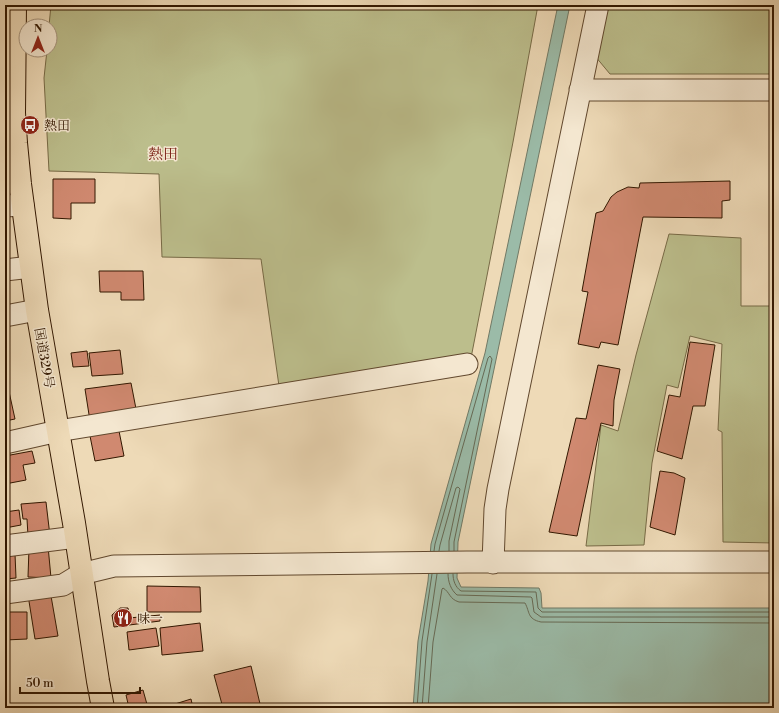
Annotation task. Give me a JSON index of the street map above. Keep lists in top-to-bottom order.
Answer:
{
  "streets": {
    "highway": ["国道329号"]
  },
  "districts": ["熱田"],
  "places": {
    "bus stop": ["熱田"],
    "restaurant": ["味一"]
  },
  "scale_bar": "50 m",
  "north": "top"
}
